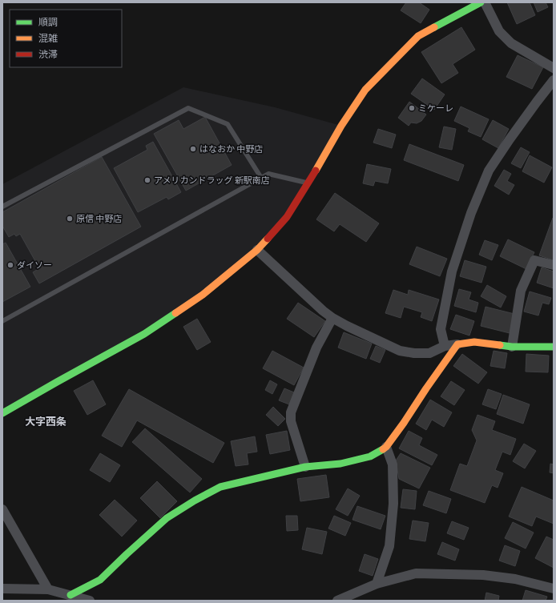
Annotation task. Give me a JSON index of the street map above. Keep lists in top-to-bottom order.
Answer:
{
  "districts": ["大字西条"],
  "places": [
    "ミケーレ",
    "はなおか 中野店",
    "アメリカンドラッグ 新駅南店",
    "原信 中野店",
    "ダイソー"
  ],
  "legend": ["順調", "混雑", "渋滞"]
}
